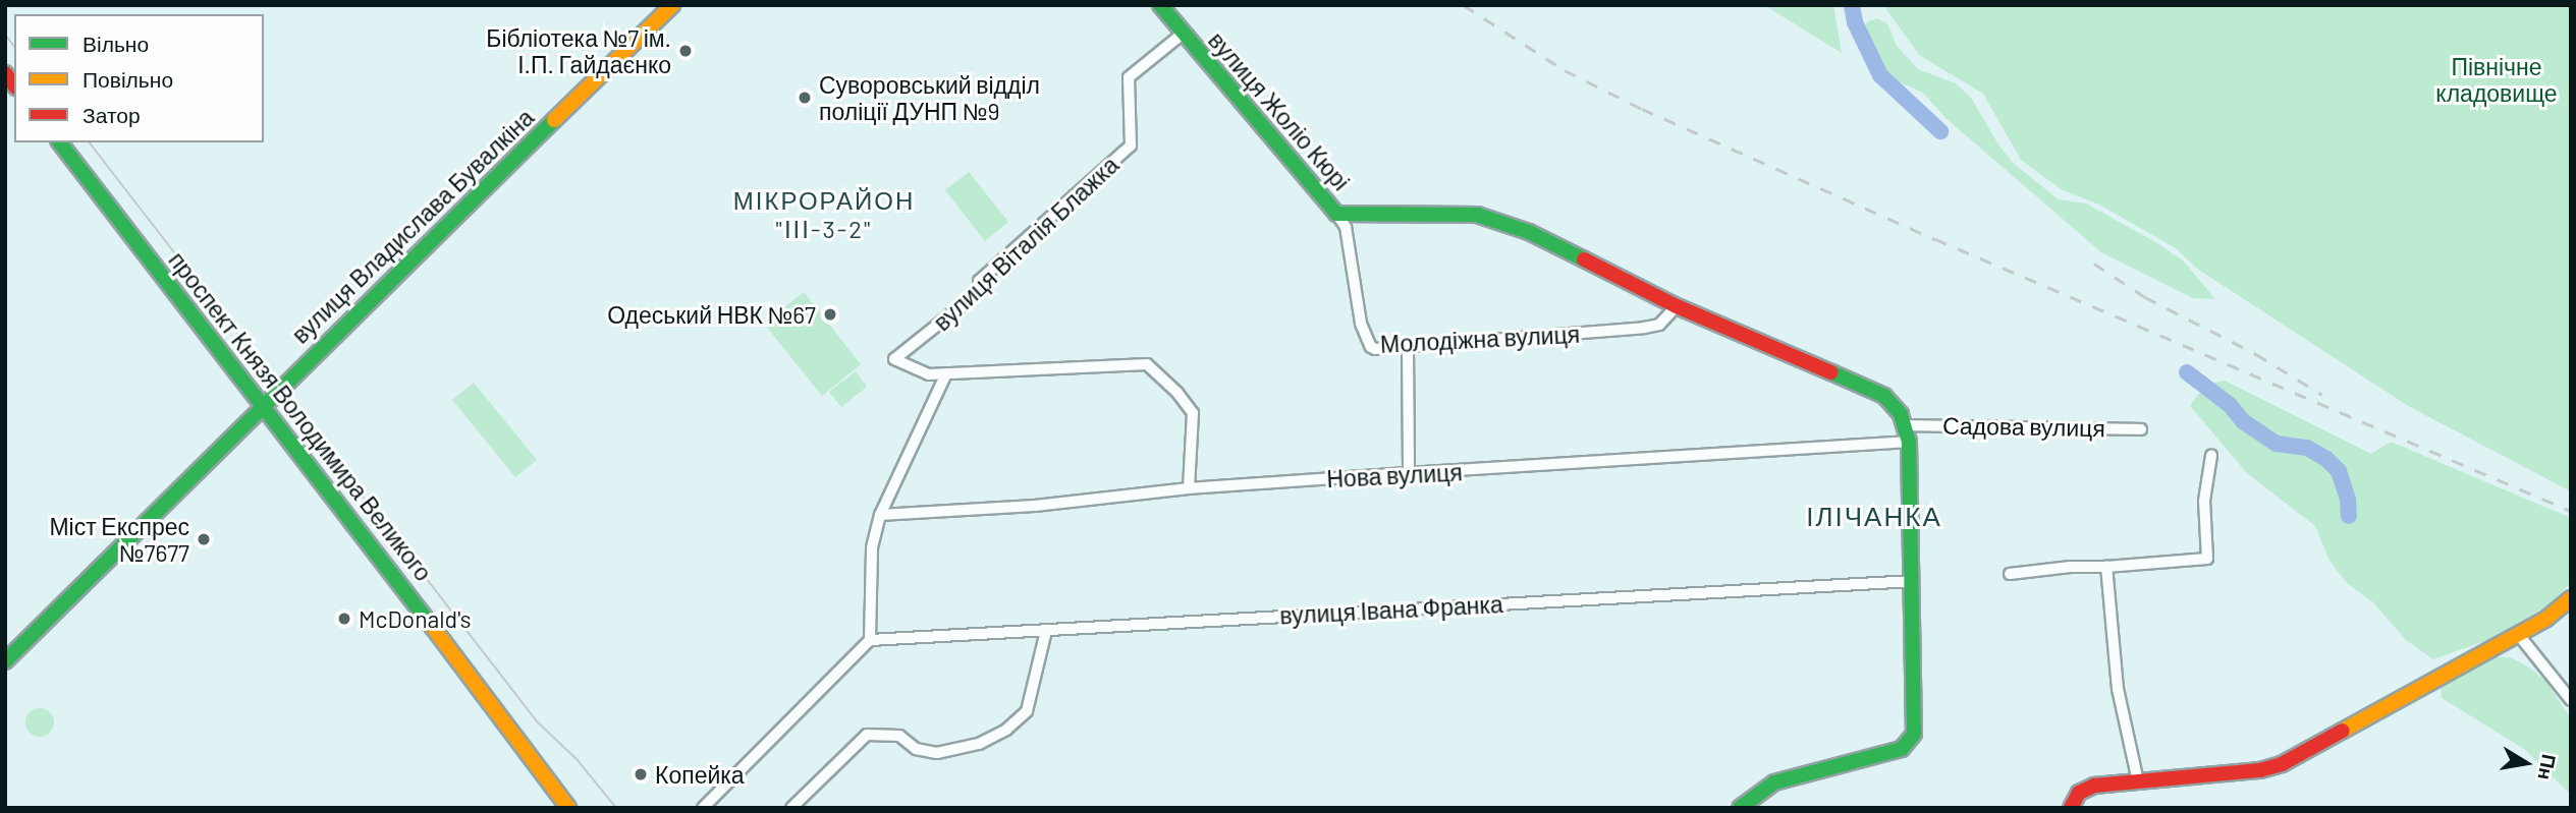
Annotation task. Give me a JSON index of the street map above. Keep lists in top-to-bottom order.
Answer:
{
  "streets": {
    "main road": ["вулиця Жоліо Кюрі", "вулиця Владислава Бувалкіна", "проспект Князя Володимира Великого"],
    "street": [
      "вулиця Віталія Блажка",
      "Молодіжна вулиця",
      "Садова вулиця",
      "Нова вулиця",
      "вулиця Івана Франка"
    ]
  },
  "crossings": [
    ["вулиця Жоліо Кюрі", "вулиця Віталія Блажка"],
    ["вулиця Жоліо Кюрі", "Молодіжна вулиця"],
    ["вулиця Владислава Бувалкіна", "проспект Князя Володимира Великого"]
  ],
  "districts": ["МІКРОРАЙОН \"ІІІ-3-2\"", "ІЛІЧАНКА"],
  "parks": ["Північне кладовище"],
  "places": [
    "Бібліотека №7 ім. І.П. Гайдаєнко",
    "Суворовський відділ поліції ДУНП №9",
    "Одеський НВК №67",
    "Міст Експрес №7677",
    "McDonald's",
    "Копейка"
  ],
  "legend": ["Вільно", "Повільно", "Затор"],
  "north": "right"
}
